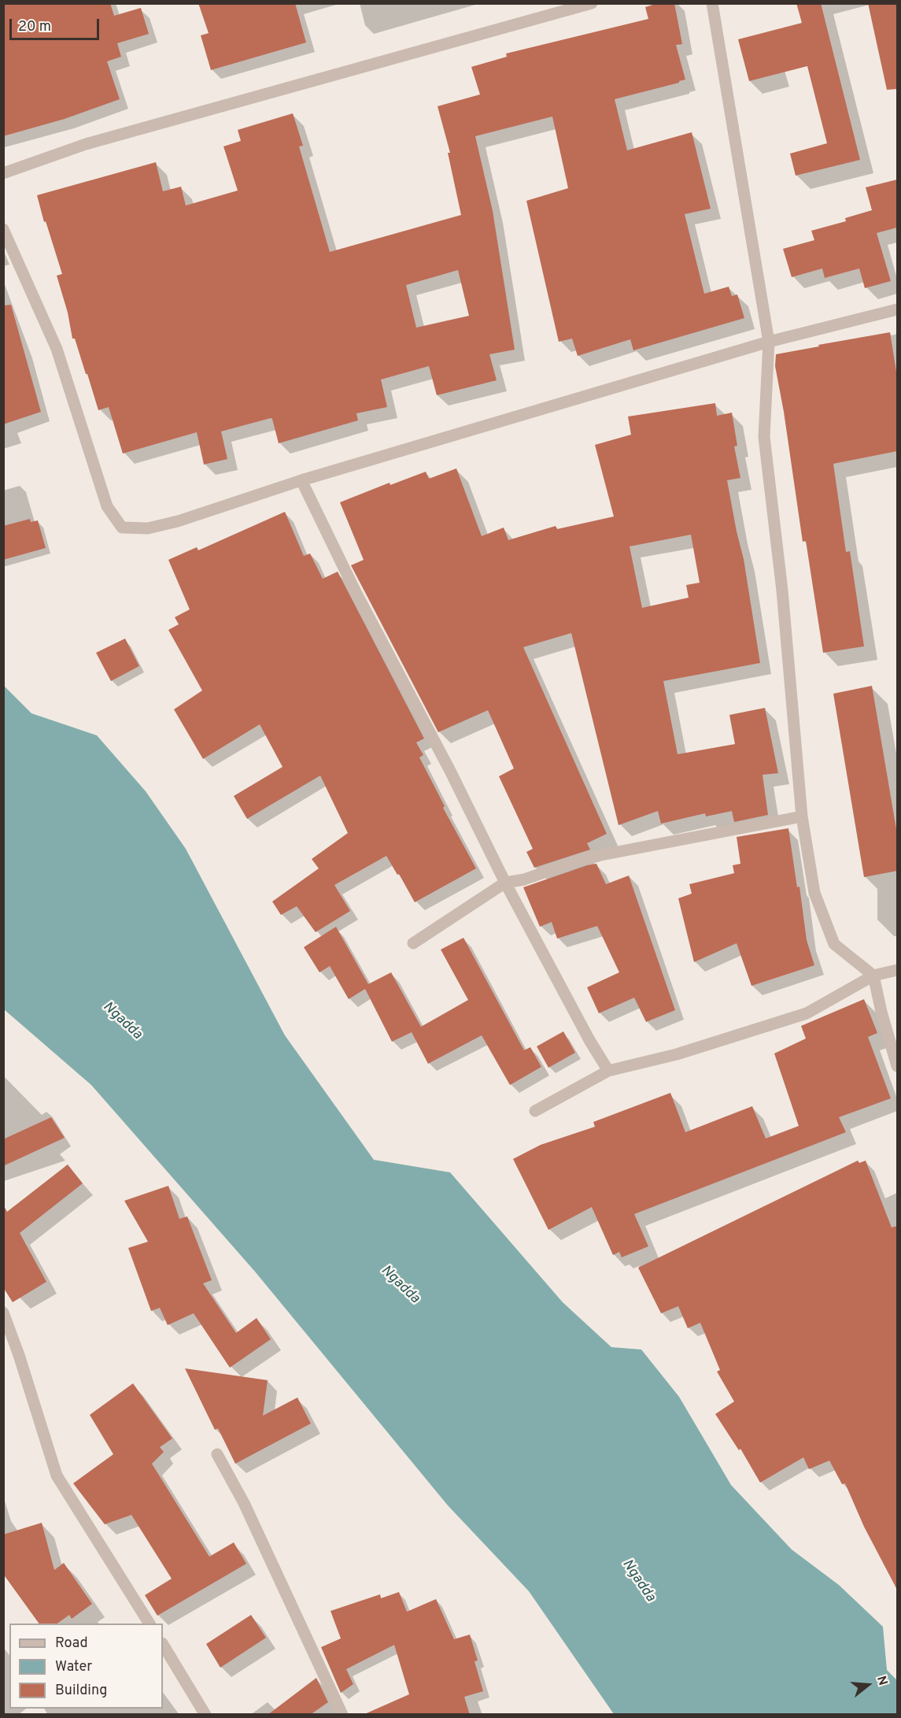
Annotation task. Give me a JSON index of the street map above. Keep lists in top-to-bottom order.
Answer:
{
  "water": ["Ngadda"],
  "legend": ["Road", "Water", "Building"],
  "scale_bar": "20 m",
  "north": "right"
}
